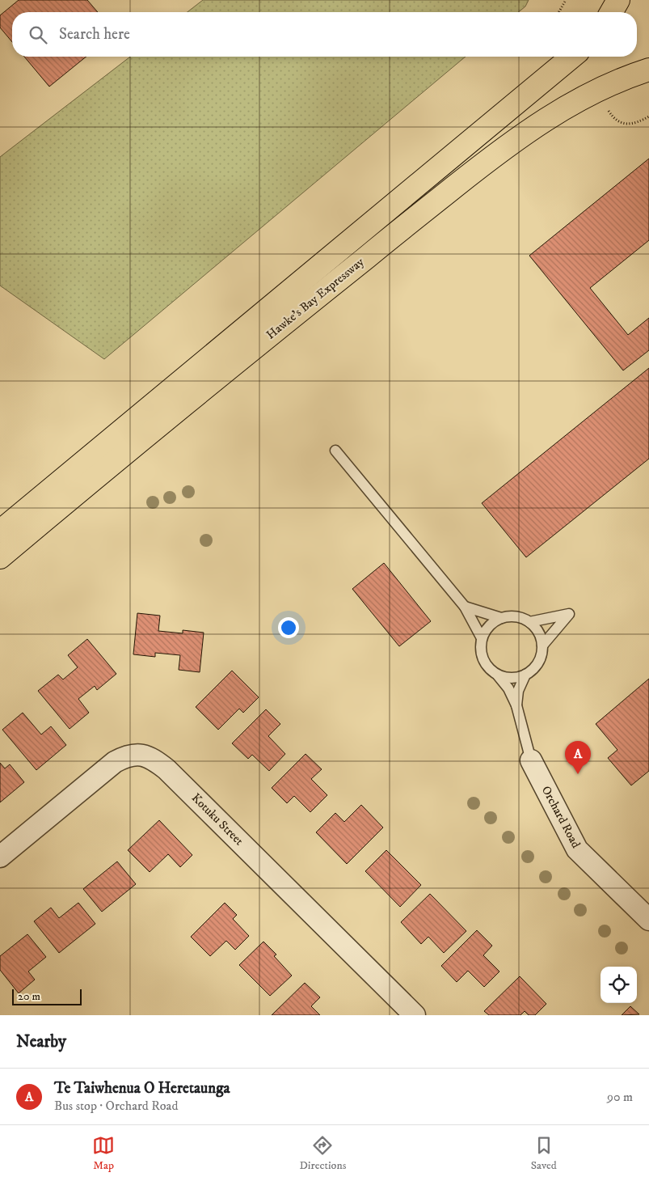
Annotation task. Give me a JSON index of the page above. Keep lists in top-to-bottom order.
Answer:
{
  "streets": {
    "highway": ["Hawke's Bay Expressway"],
    "street": ["Orchard Road", "Kotuku Street"]
  },
  "scale_bar": "20 m",
  "page": {
    "search": "Search here",
    "pins": "A",
    "scale": "20 m",
    "heading": "Nearby",
    "list": [
      {
        "mark": "A",
        "name": "Te Taiwhenua O Heretaunga",
        "note": "Bus stop · Orchard Road",
        "value": "90 m"
      }
    ],
    "nav": ["Map", "Directions", "Saved"]
  }
}
